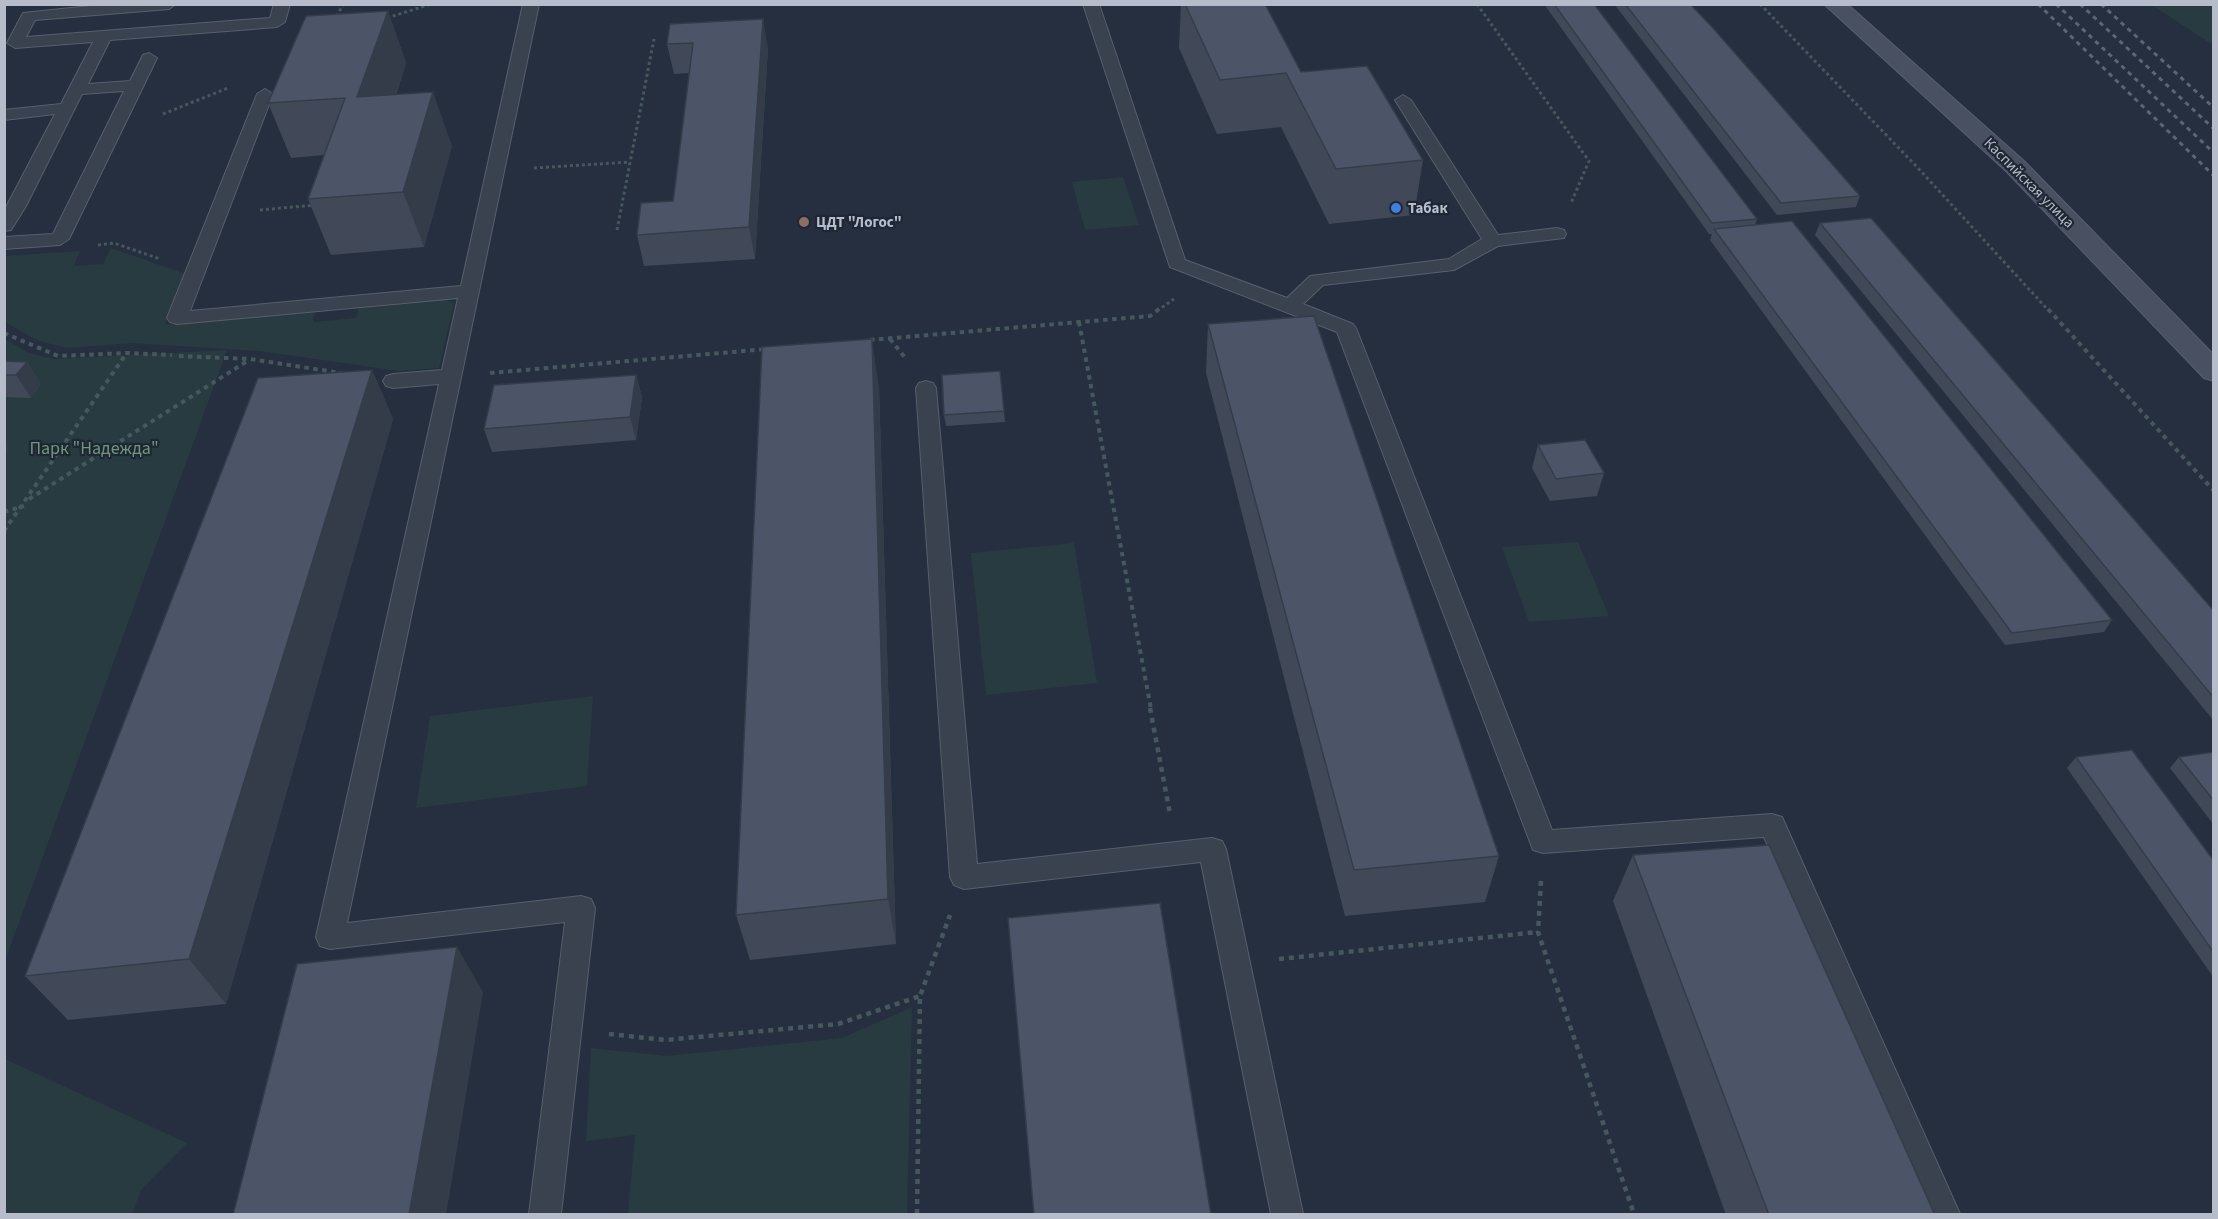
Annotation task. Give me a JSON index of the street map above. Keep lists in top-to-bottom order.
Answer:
{
  "streets": {
    "main road": ["Каспийская улица"]
  },
  "parks": ["Парк \"Надежда\""],
  "places": ["Табак", "ЦДТ \"Логос\""]
}
